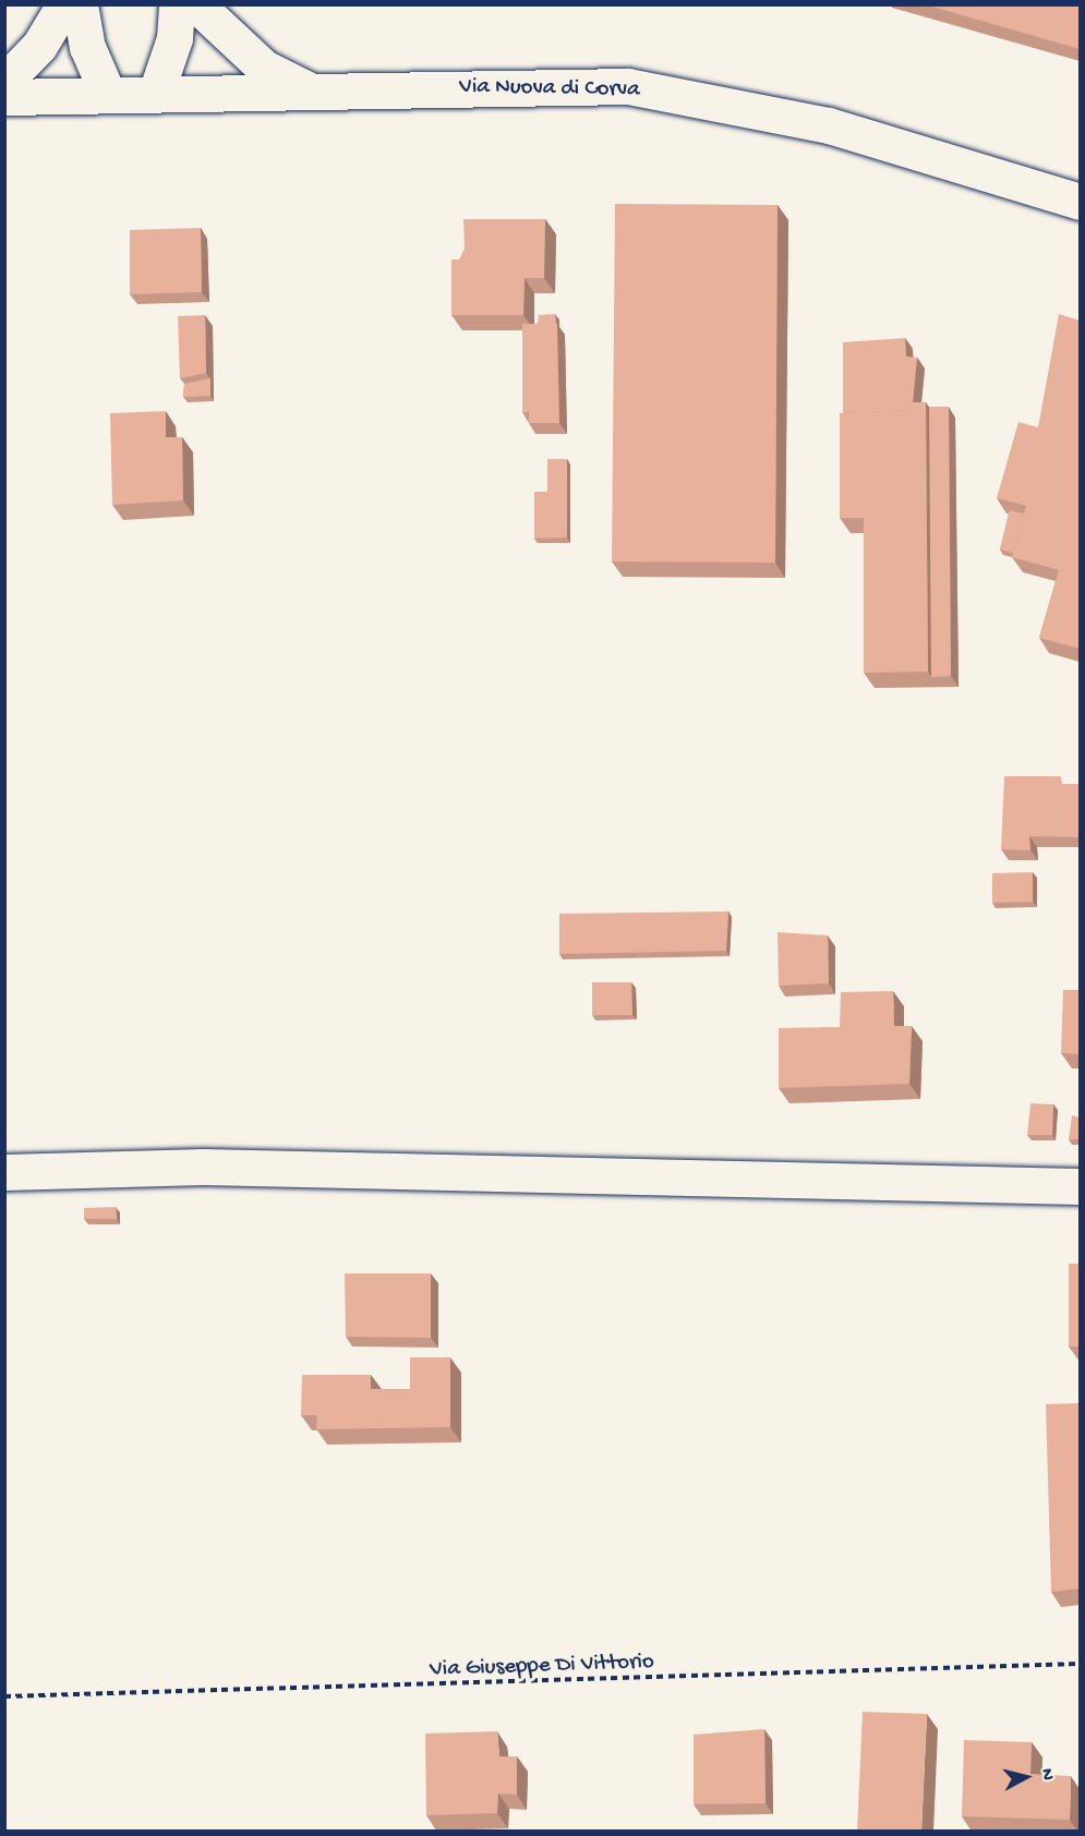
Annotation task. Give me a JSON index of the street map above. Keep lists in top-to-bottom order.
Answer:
{
  "streets": {
    "street": ["Via Nuova di Corva"],
    "path": ["Via Giuseppe Di Vittorio"]
  },
  "north": "right"
}
